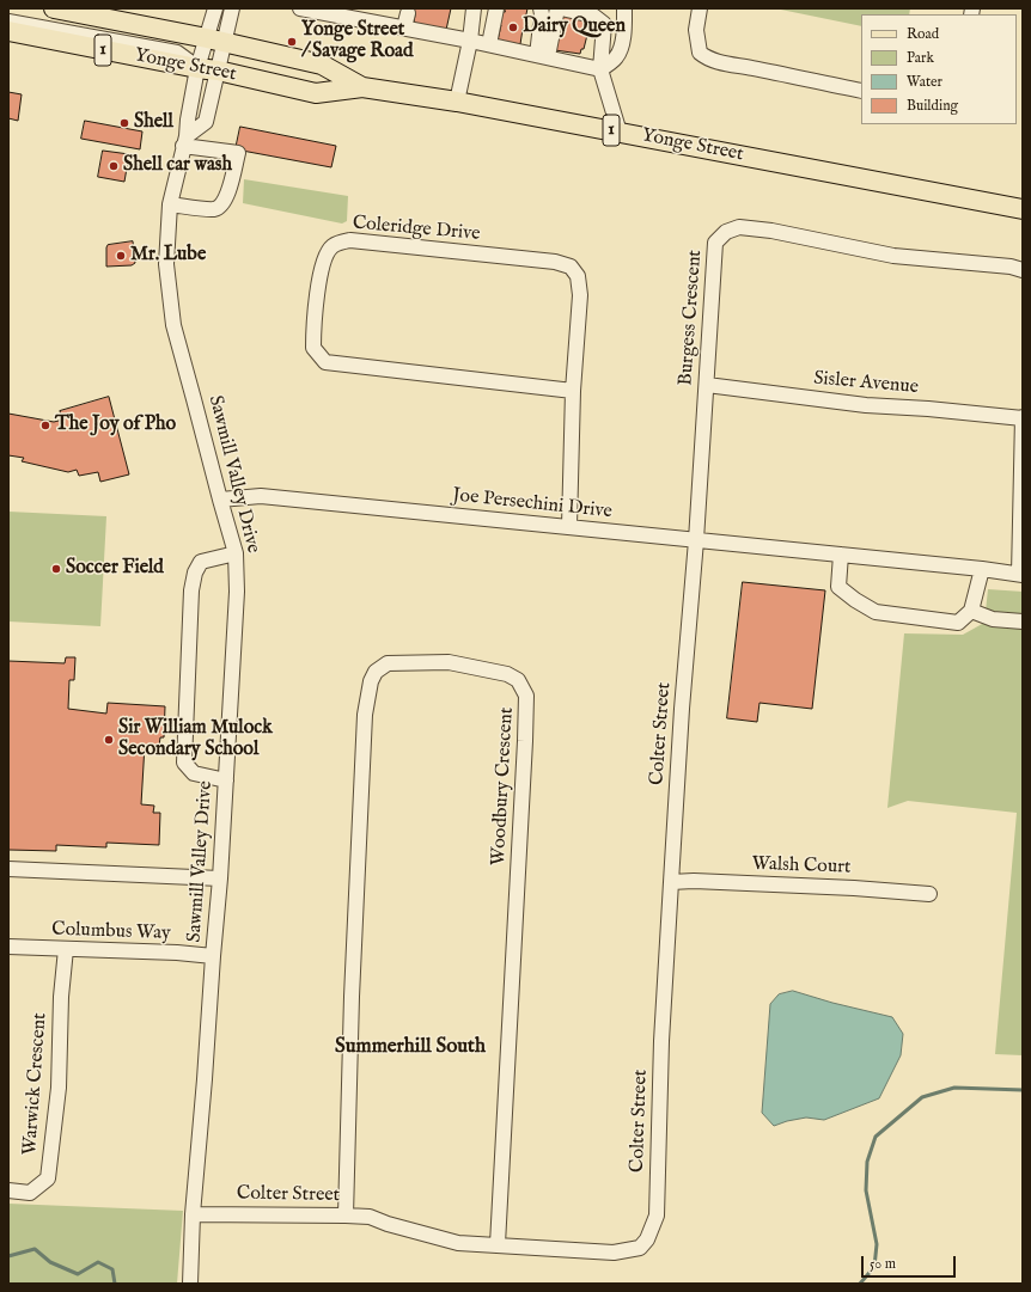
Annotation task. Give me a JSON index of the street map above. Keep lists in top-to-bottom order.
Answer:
{
  "streets": {
    "main road": ["1", "Yonge Street"],
    "street": [
      "Coleridge Drive",
      "Burgess Crescent",
      "Sisler Avenue",
      "Sawmill Valley Drive",
      "Joe Persechini Drive",
      "Colter Street",
      "Woodbury Crescent",
      "Walsh Court",
      "Columbus Way",
      "Warwick Crescent"
    ]
  },
  "crossings": [
    ["Yonge Street", "Sawmill Valley Drive"],
    ["Coleridge Drive", "Joe Persechini Drive"],
    ["Burgess Crescent", "Sisler Avenue"],
    ["Burgess Crescent", "Joe Persechini Drive"],
    ["Burgess Crescent", "Colter Street"],
    ["Sawmill Valley Drive", "Joe Persechini Drive"],
    ["Sawmill Valley Drive", "Colter Street"],
    ["Sawmill Valley Drive", "Columbus Way"],
    ["Joe Persechini Drive", "Colter Street"],
    ["Colter Street", "Woodbury Crescent"],
    ["Colter Street", "Walsh Court"],
    ["Columbus Way", "Warwick Crescent"]
  ],
  "districts": ["Summerhill South"],
  "places": [
    "Dairy Queen",
    "Yonge Street / Savage Road",
    "Shell",
    "Shell car wash",
    "Mr. Lube",
    "The Joy of Pho",
    "Soccer Field",
    "Sir William Mulock Secondary School"
  ],
  "legend": [
    "Road",
    "Park",
    "Water",
    "Building"
  ],
  "scale_bar": "50 m"
}
